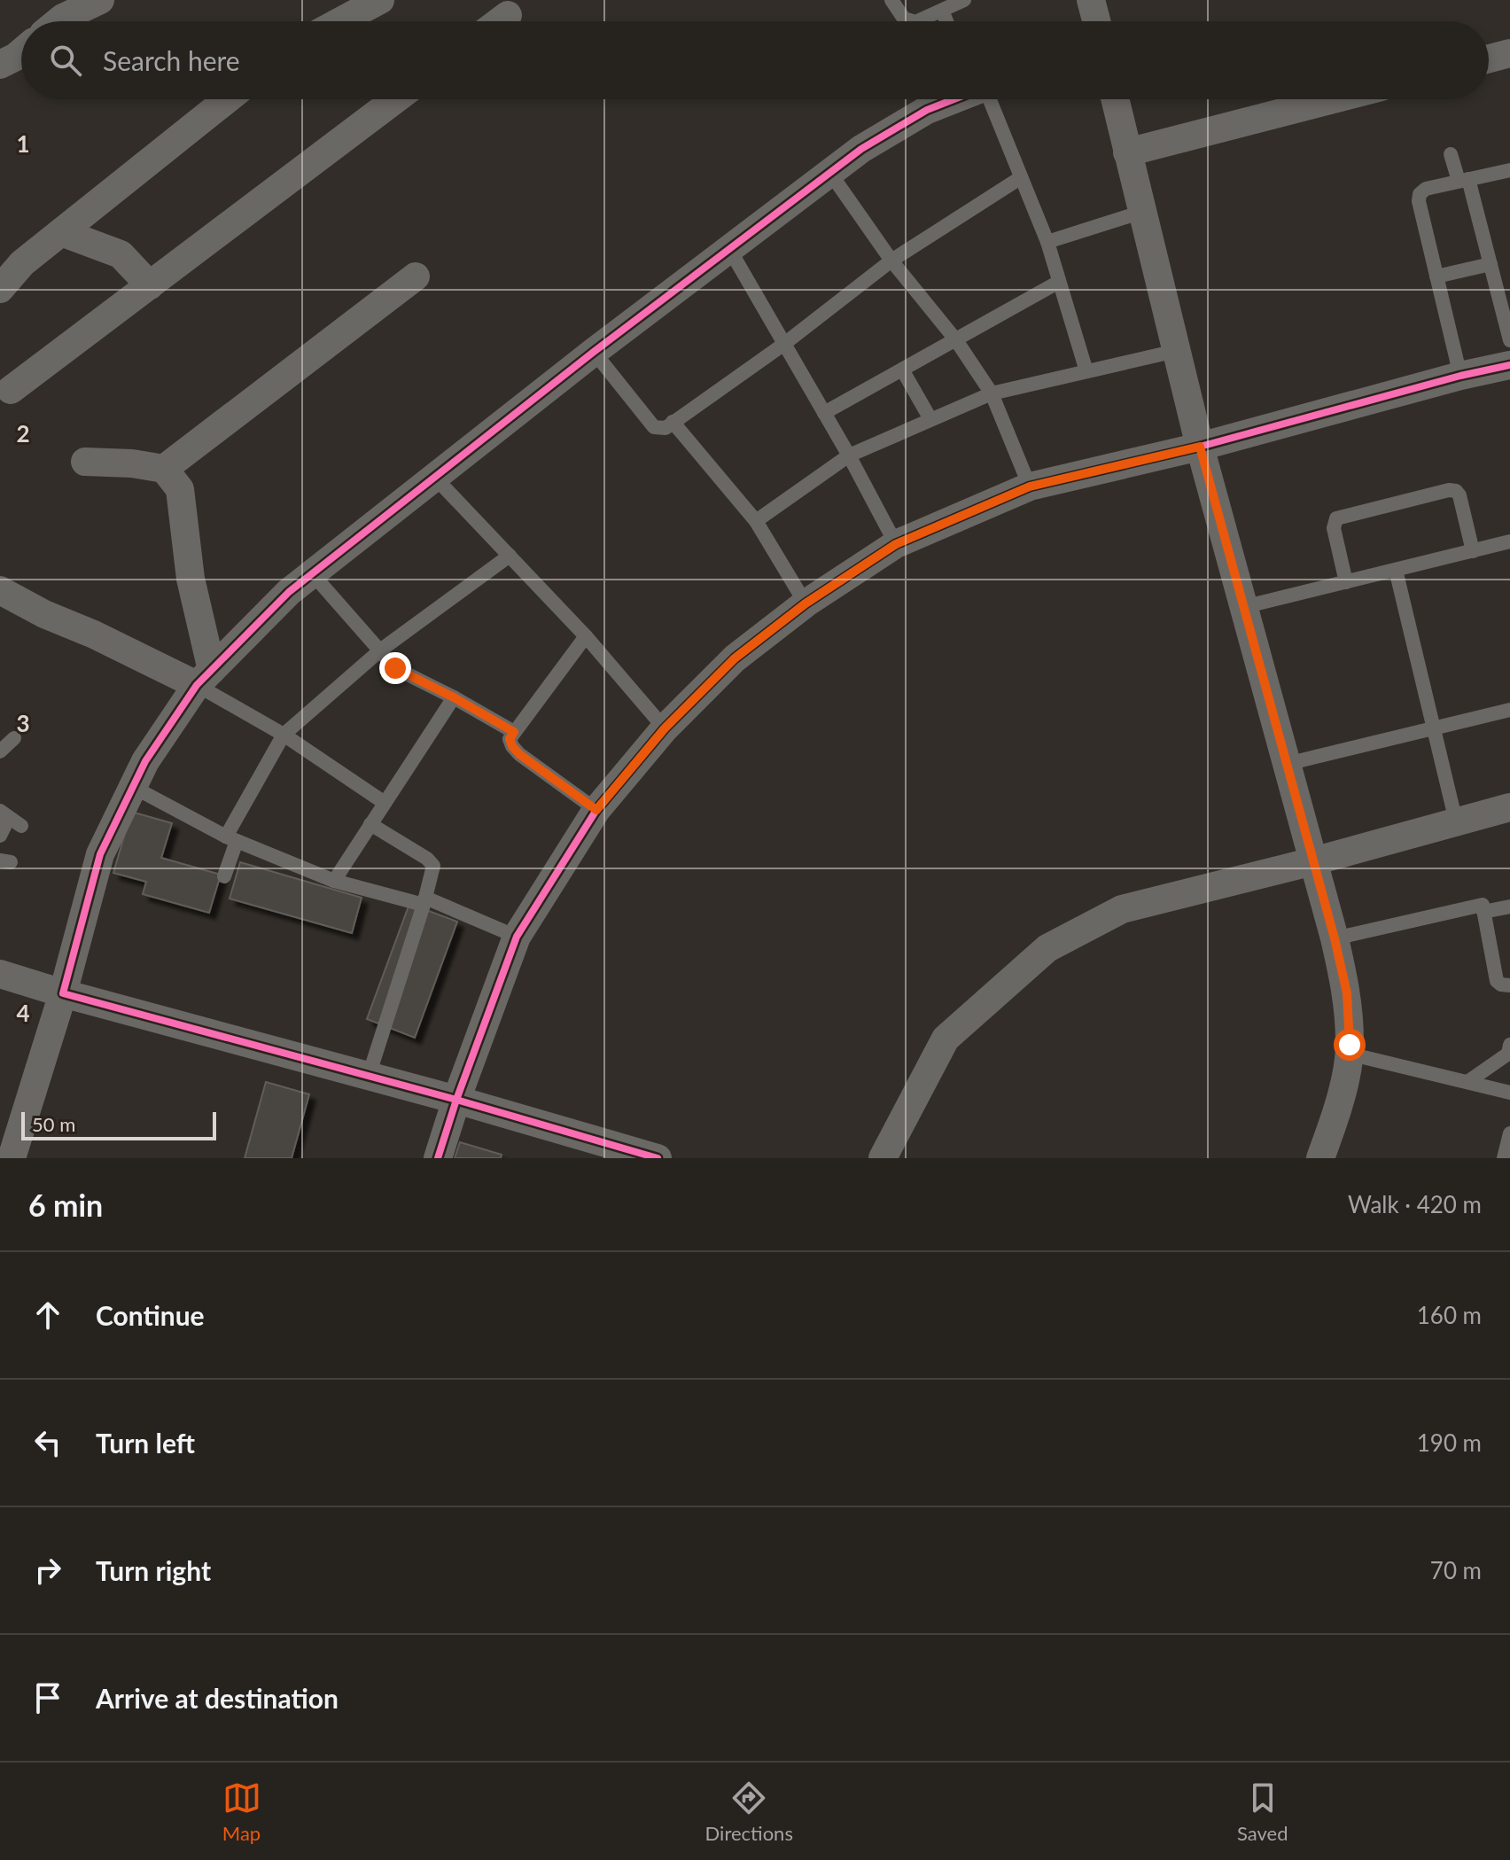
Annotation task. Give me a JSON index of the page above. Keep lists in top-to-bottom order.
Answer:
{
  "scale_bar": "50 m",
  "page": {
    "search": "Search here",
    "scale": "50 m",
    "heading": ["6 min", "Walk · 420 m"],
    "list": [
      ["Continue", "160 m"],
      ["Turn left", "190 m"],
      ["Turn right", "70 m"],
      "Arrive at destination"
    ],
    "nav": ["Map", "Directions", "Saved"]
  },
  "grid": {
    "rows": [
      "1",
      "2",
      "3",
      "4"
    ]
  }
}
